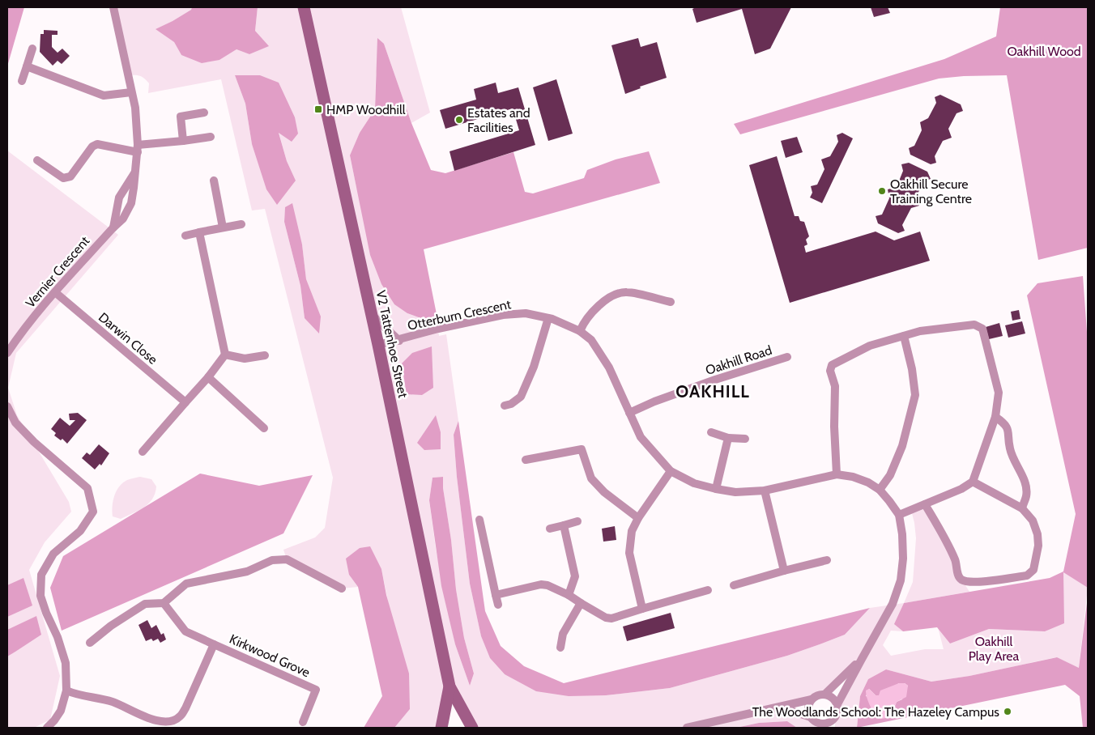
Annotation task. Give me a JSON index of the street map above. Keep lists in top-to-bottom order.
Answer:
{
  "streets": {
    "street": [
      "Vernier Crescent",
      "Otterburn Crescent",
      "Darwin Close",
      "V2 Tattenhoe Street",
      "Oakhill Road",
      "Kirkwood Grove"
    ]
  },
  "crossings": [
    ["Vernier Crescent", "Darwin Close"],
    ["Otterburn Crescent", "V2 Tattenhoe Street"],
    ["Otterburn Crescent", "Oakhill Road"]
  ],
  "districts": ["OAKHILL"],
  "parks": ["Oakhill Wood", "Oakhill Play Area"],
  "places": {
    "transit": ["HMP Woodhill"],
    "other": ["Estates and Facilities", "Oakhill Secure Training Centre", "The Woodlands School: The Hazeley Campus"]
  }
}
